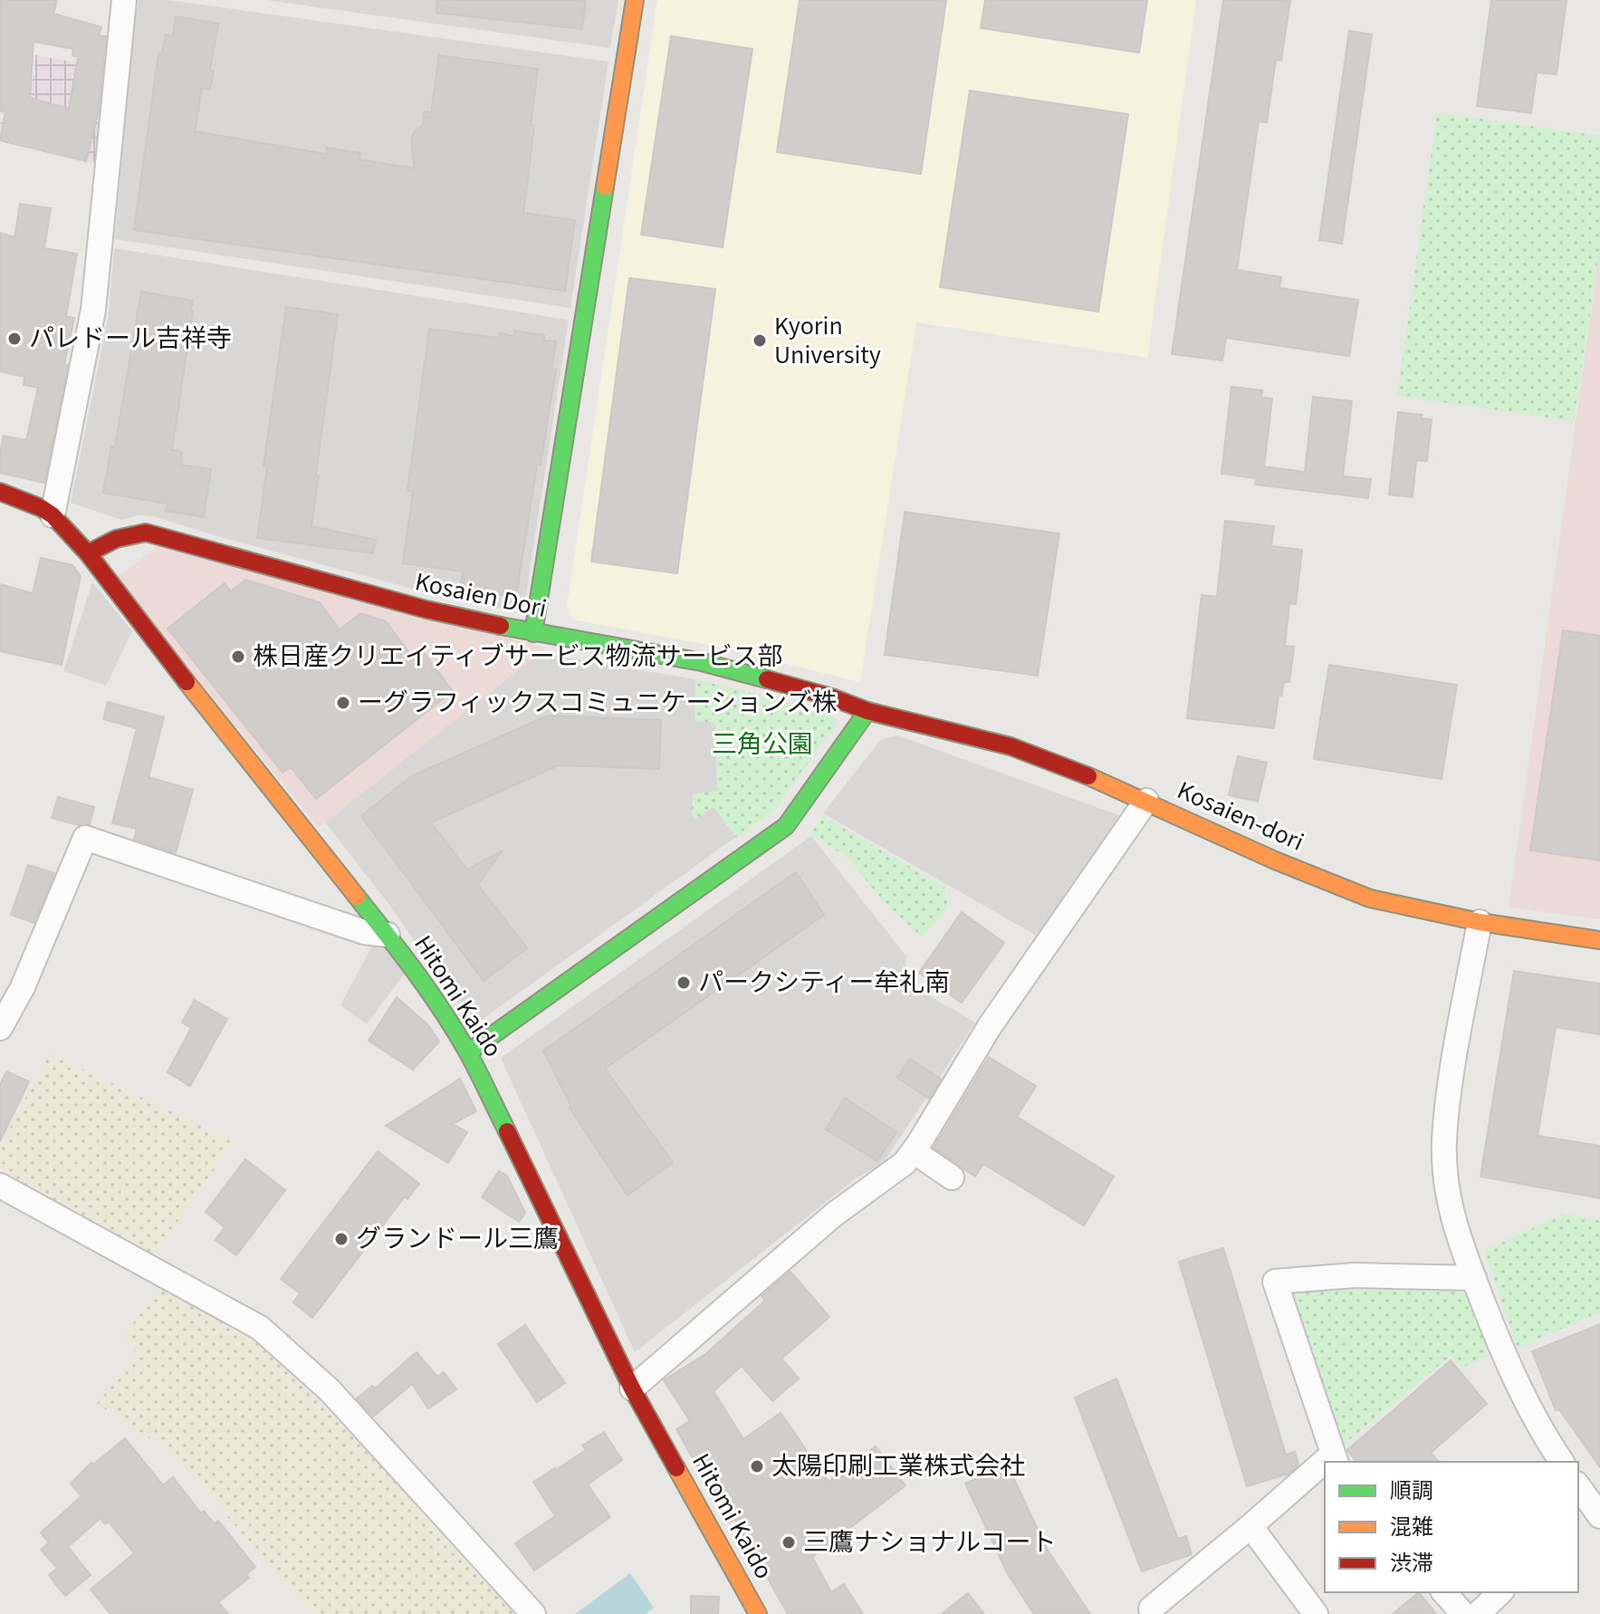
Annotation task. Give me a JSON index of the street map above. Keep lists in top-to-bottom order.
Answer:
{
  "streets": {
    "street": ["Kosaien Dori", "Kosaien-dori", "Hitomi Kaido"]
  },
  "crossings": [
    ["Kosaien Dori", "Kosaien-dori"],
    ["Kosaien Dori", "Hitomi Kaido"]
  ],
  "parks": ["三角公園"],
  "places": [
    "パレドール吉祥寺",
    "Kyorin University",
    "株日産クリエイティブサービス物流サービス部",
    "ーグラフィックスコミュニケーションズ株",
    "パークシティー牟礼南",
    "グランドール三鷹",
    "太陽印刷工業株式会社",
    "三鷹ナショナルコート"
  ],
  "legend": ["順調", "混雑", "渋滞"]
}
